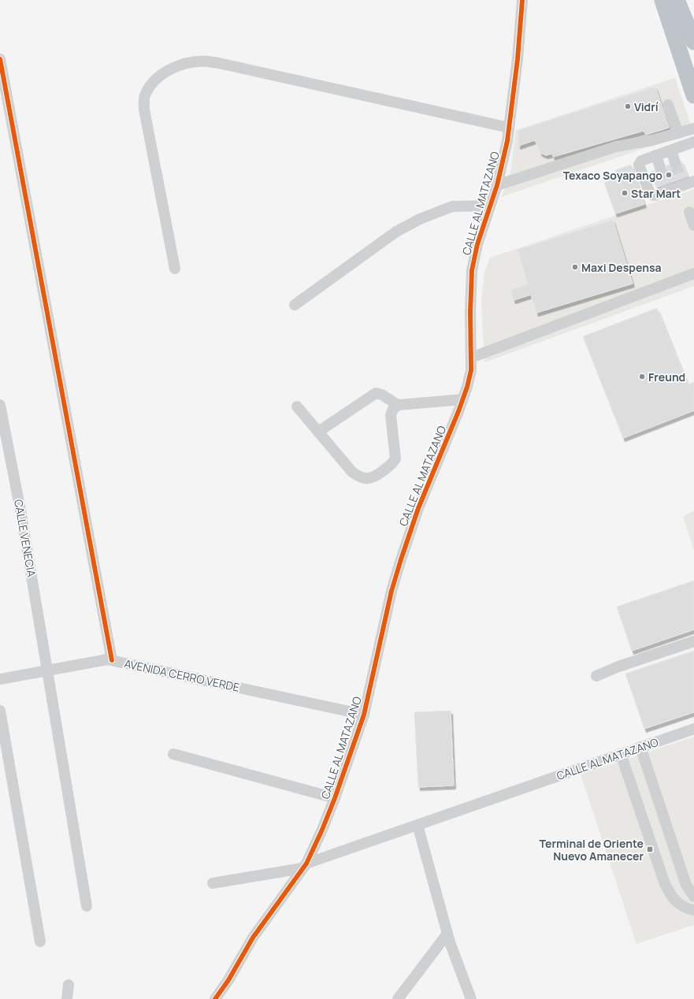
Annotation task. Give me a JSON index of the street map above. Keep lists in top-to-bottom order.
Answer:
{
  "streets": {
    "street": ["CALLE AL MATAZANO", "CALLE VENECIA", "AVENIDA CERRO VERDE"]
  },
  "crossings": [
    ["CALLE AL MATAZANO", "AVENIDA CERRO VERDE"],
    ["CALLE VENECIA", "AVENIDA CERRO VERDE"]
  ],
  "places": {
    "other": [
      "Vidrí",
      "Texaco Soyapango",
      "Star Mart",
      "Maxi Despensa",
      "Freund"
    ],
    "transit": ["Terminal de Oriente Nuevo Amanecer"]
  }
}
